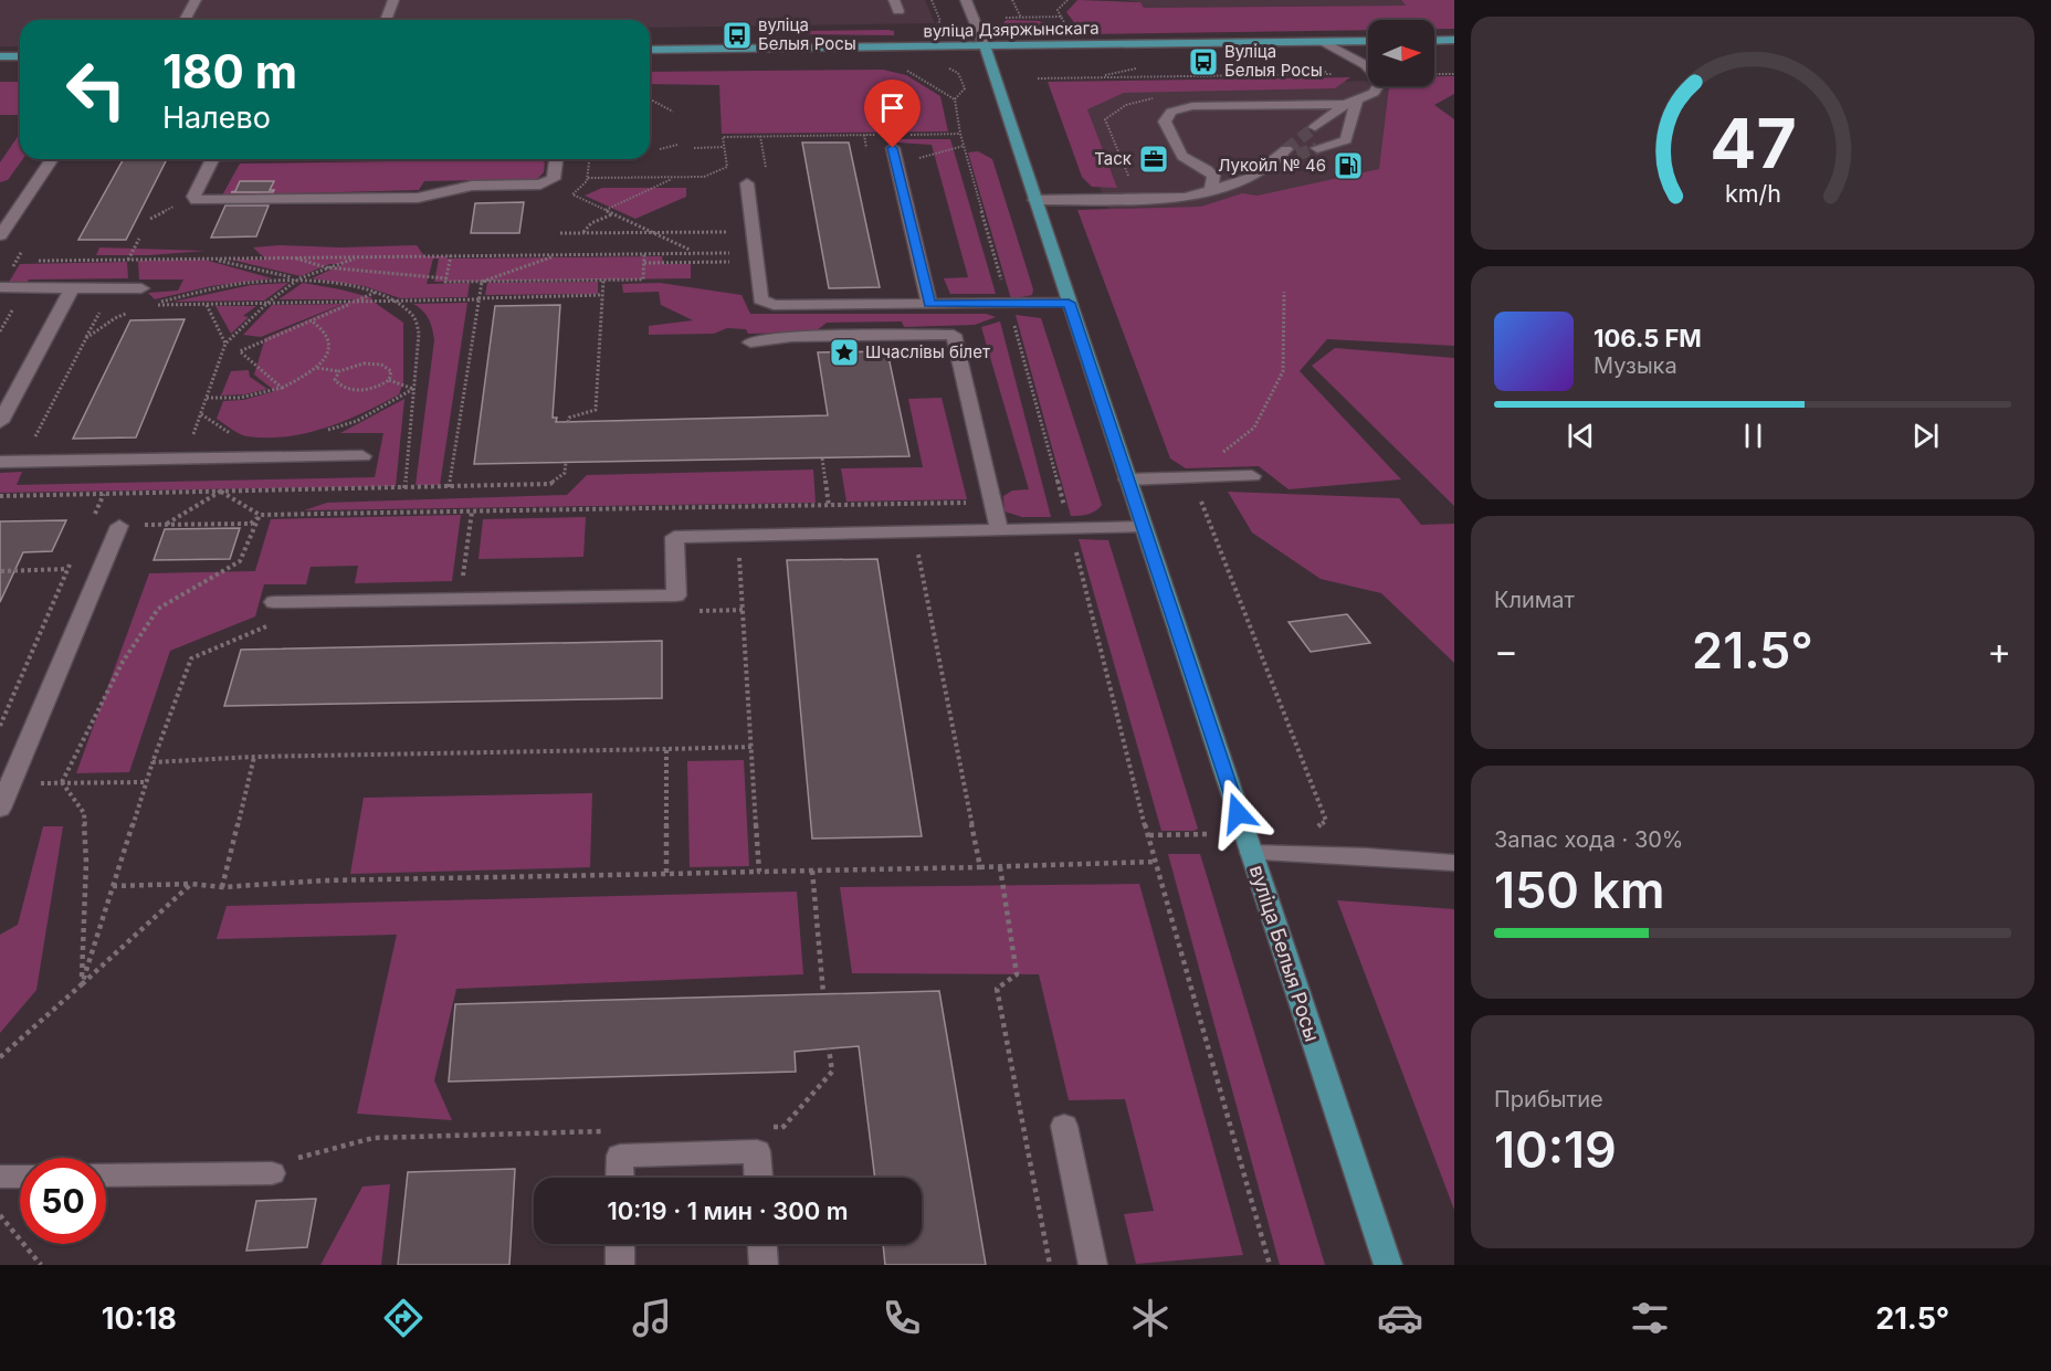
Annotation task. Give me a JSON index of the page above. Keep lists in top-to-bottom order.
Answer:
{
  "streets": {
    "main road": ["вуліца Дзяржынскага", "вуліца Белыя Росы"]
  },
  "crossings": [
    ["вуліца Дзяржынскага", "вуліца Белыя Росы"]
  ],
  "places": {
    "bus stop": ["вуліца Белыя Росы", "Вуліца Белыя Росы"],
    "office": ["Таск"],
    "fuel station": ["Лукойл № 46"],
    "place": ["Шчаслівы білет"]
  },
  "north": "right",
  "page": {
    "turn": ["180 m", "Налево"],
    "song": ["106.5 FM", "Музыка"],
    "tile": [
      "Климат",
      ["Запас хода · 30%", "150 km"],
      ["Прибытие", "10:19"]
    ],
    "heat": ["−", "21.5°", "+"],
    "limit": "50",
    "trip": "10:19 · 1 мин · 300 m",
    "tabs": ["10:18", "21.5°"],
    "gauge": ["47", "km/h"]
  }
}
